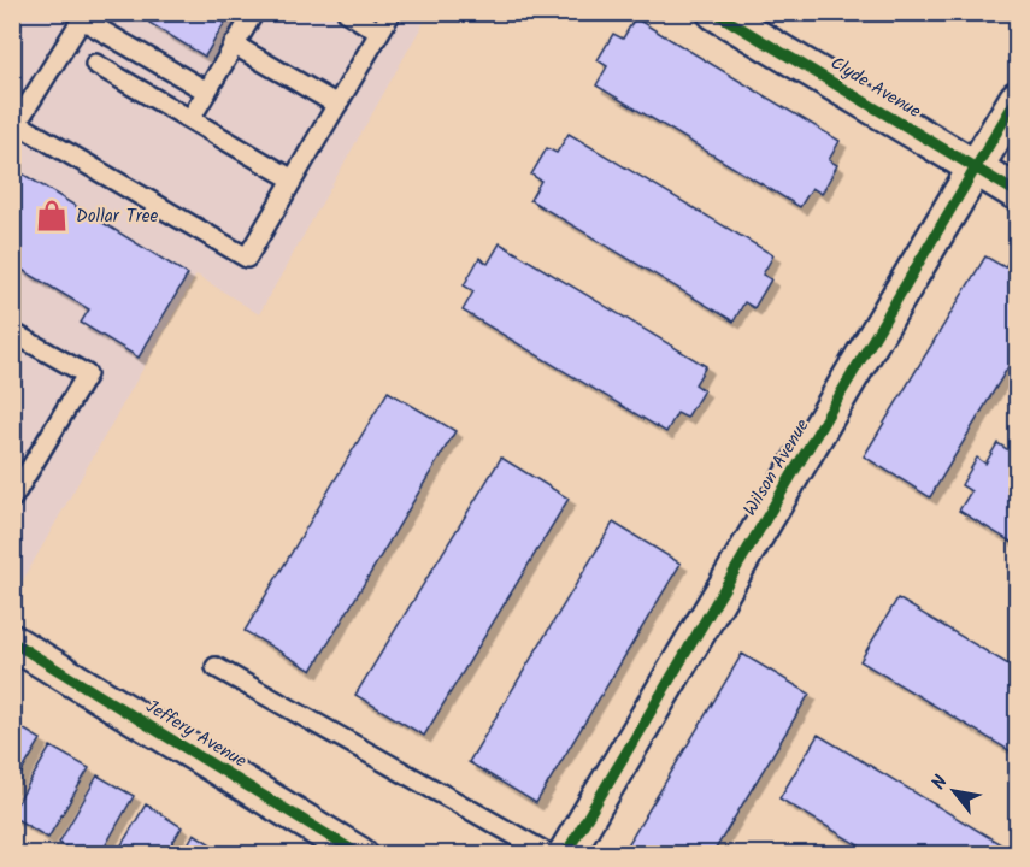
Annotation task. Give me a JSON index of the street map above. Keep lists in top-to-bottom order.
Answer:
{
  "streets": {
    "street": ["Clyde Avenue", "Wilson Avenue", "Jeffery Avenue"]
  },
  "crossings": [
    ["Clyde Avenue", "Wilson Avenue"]
  ],
  "places": {
    "shop": ["Dollar Tree"]
  },
  "north": "top left"
}
